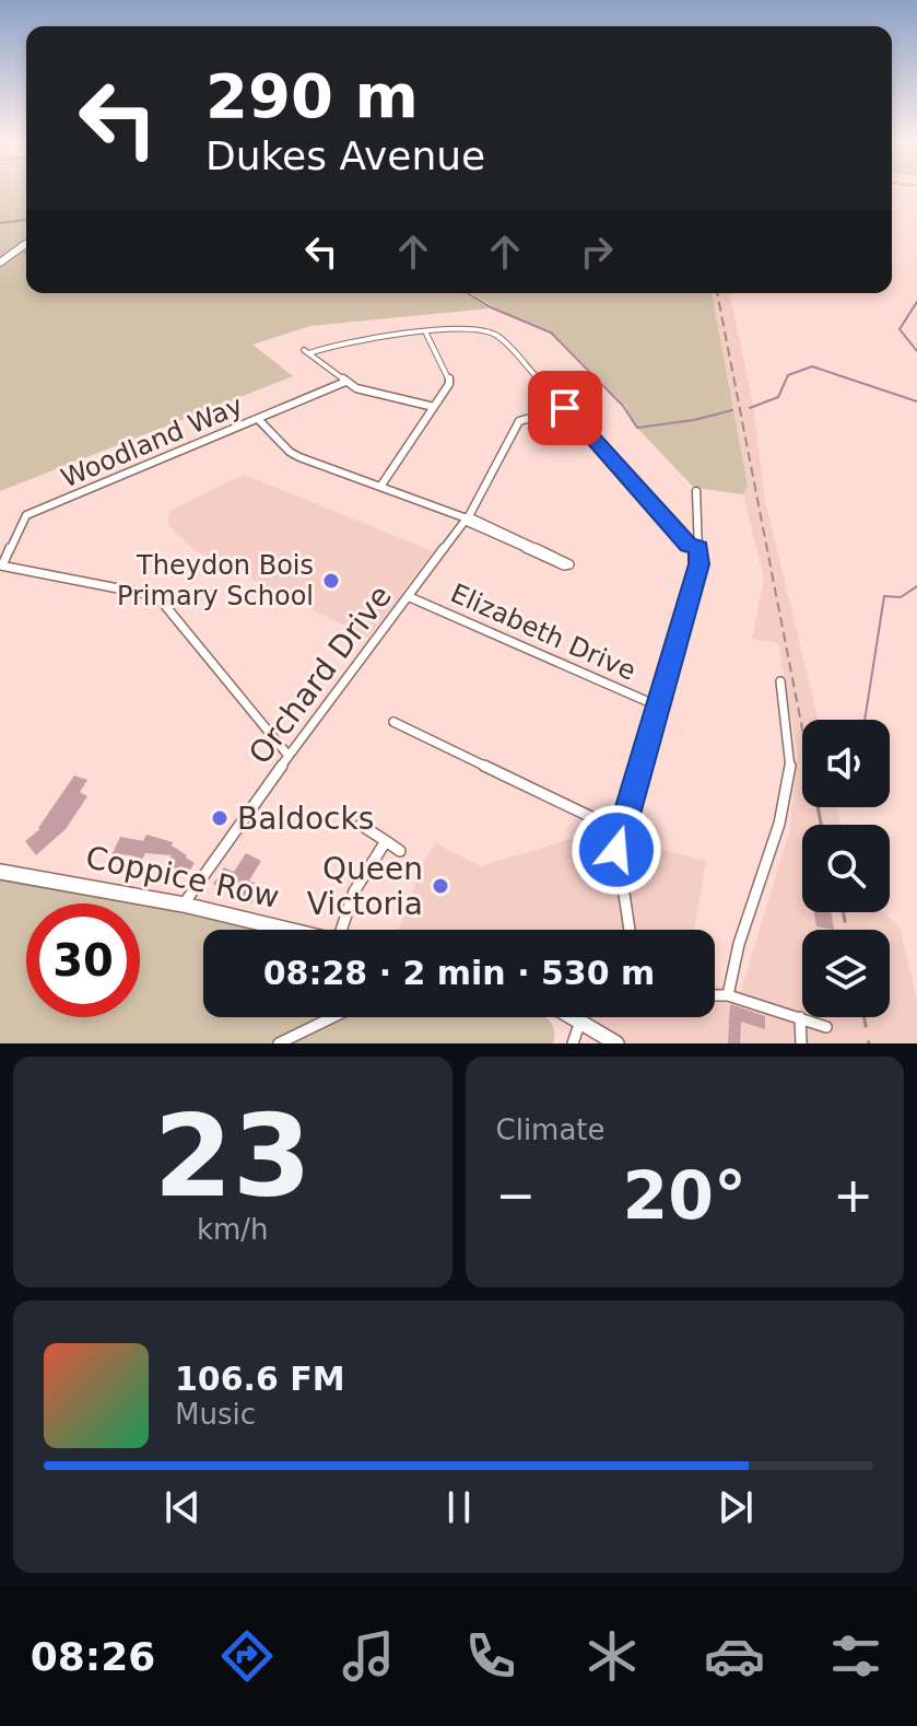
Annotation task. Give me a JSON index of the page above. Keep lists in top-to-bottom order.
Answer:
{
  "streets": {
    "main road": ["Coppice Row"],
    "street": ["Woodland Way", "Elizabeth Drive", "Orchard Drive"]
  },
  "crossings": [
    ["Elizabeth Drive", "Orchard Drive"],
    ["Orchard Drive", "Coppice Row"]
  ],
  "places": ["Theydon Bois Primary School", "Baldocks", "Queen Victoria"],
  "page": {
    "turn": ["290 m", "Dukes Avenue"],
    "limit": "30",
    "trip": "08:28 · 2 min · 530 m",
    "tile": [
      ["23", "km/h"],
      "Climate"
    ],
    "heat": ["−", "20°", "+"],
    "song": ["106.6 FM", "Music"],
    "tabs": "08:26"
  }
}
